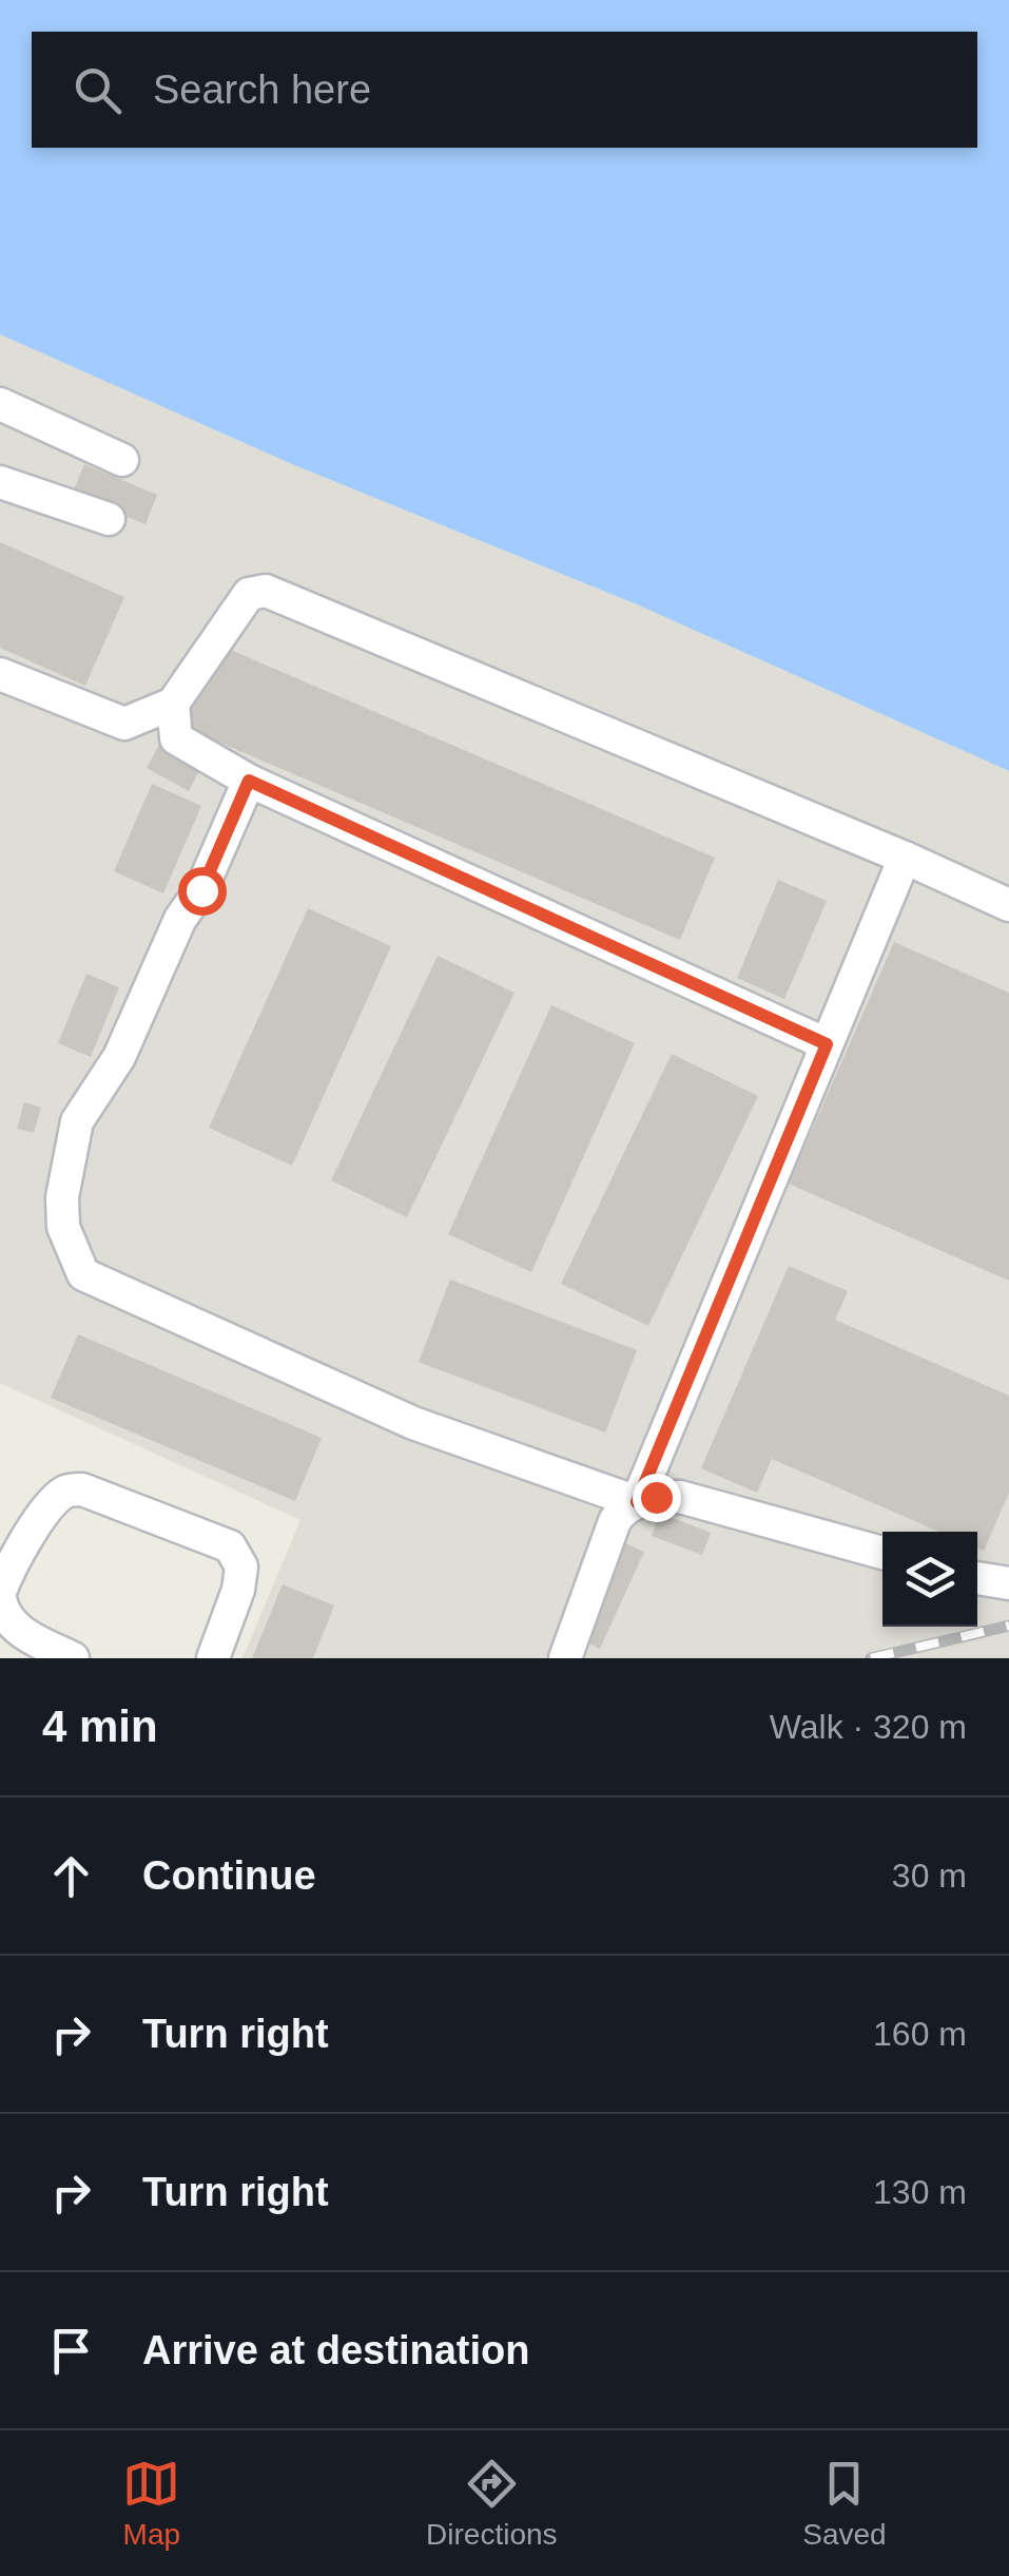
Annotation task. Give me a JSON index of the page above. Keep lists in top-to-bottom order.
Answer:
{
  "page": {
    "search": "Search here",
    "heading": ["4 min", "Walk · 320 m"],
    "list": [
      ["Continue", "30 m"],
      ["Turn right", "160 m"],
      ["Turn right", "130 m"],
      "Arrive at destination"
    ],
    "nav": ["Map", "Directions", "Saved"]
  }
}
